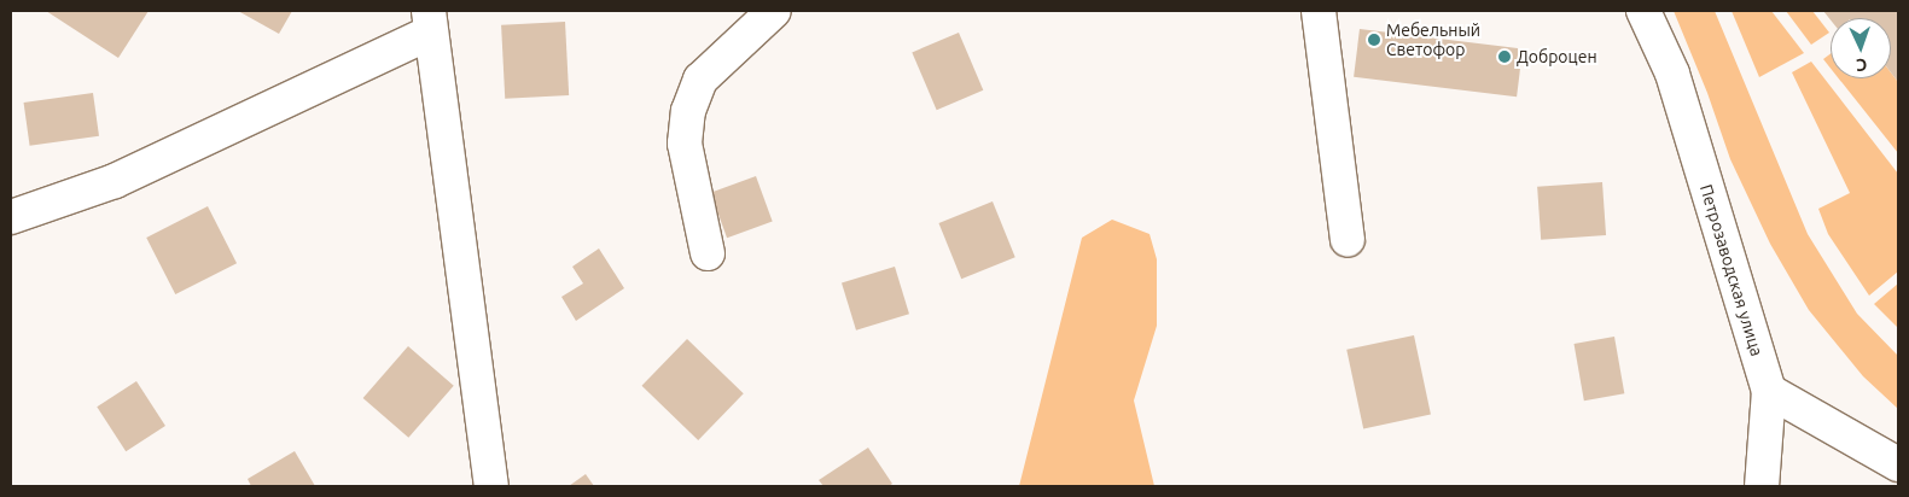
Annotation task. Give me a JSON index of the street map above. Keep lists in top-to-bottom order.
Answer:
{
  "streets": {
    "street": ["Петрозаводская улица"]
  },
  "places": ["Мебельный Светофор", "Доброцен"],
  "north": "bottom"
}
